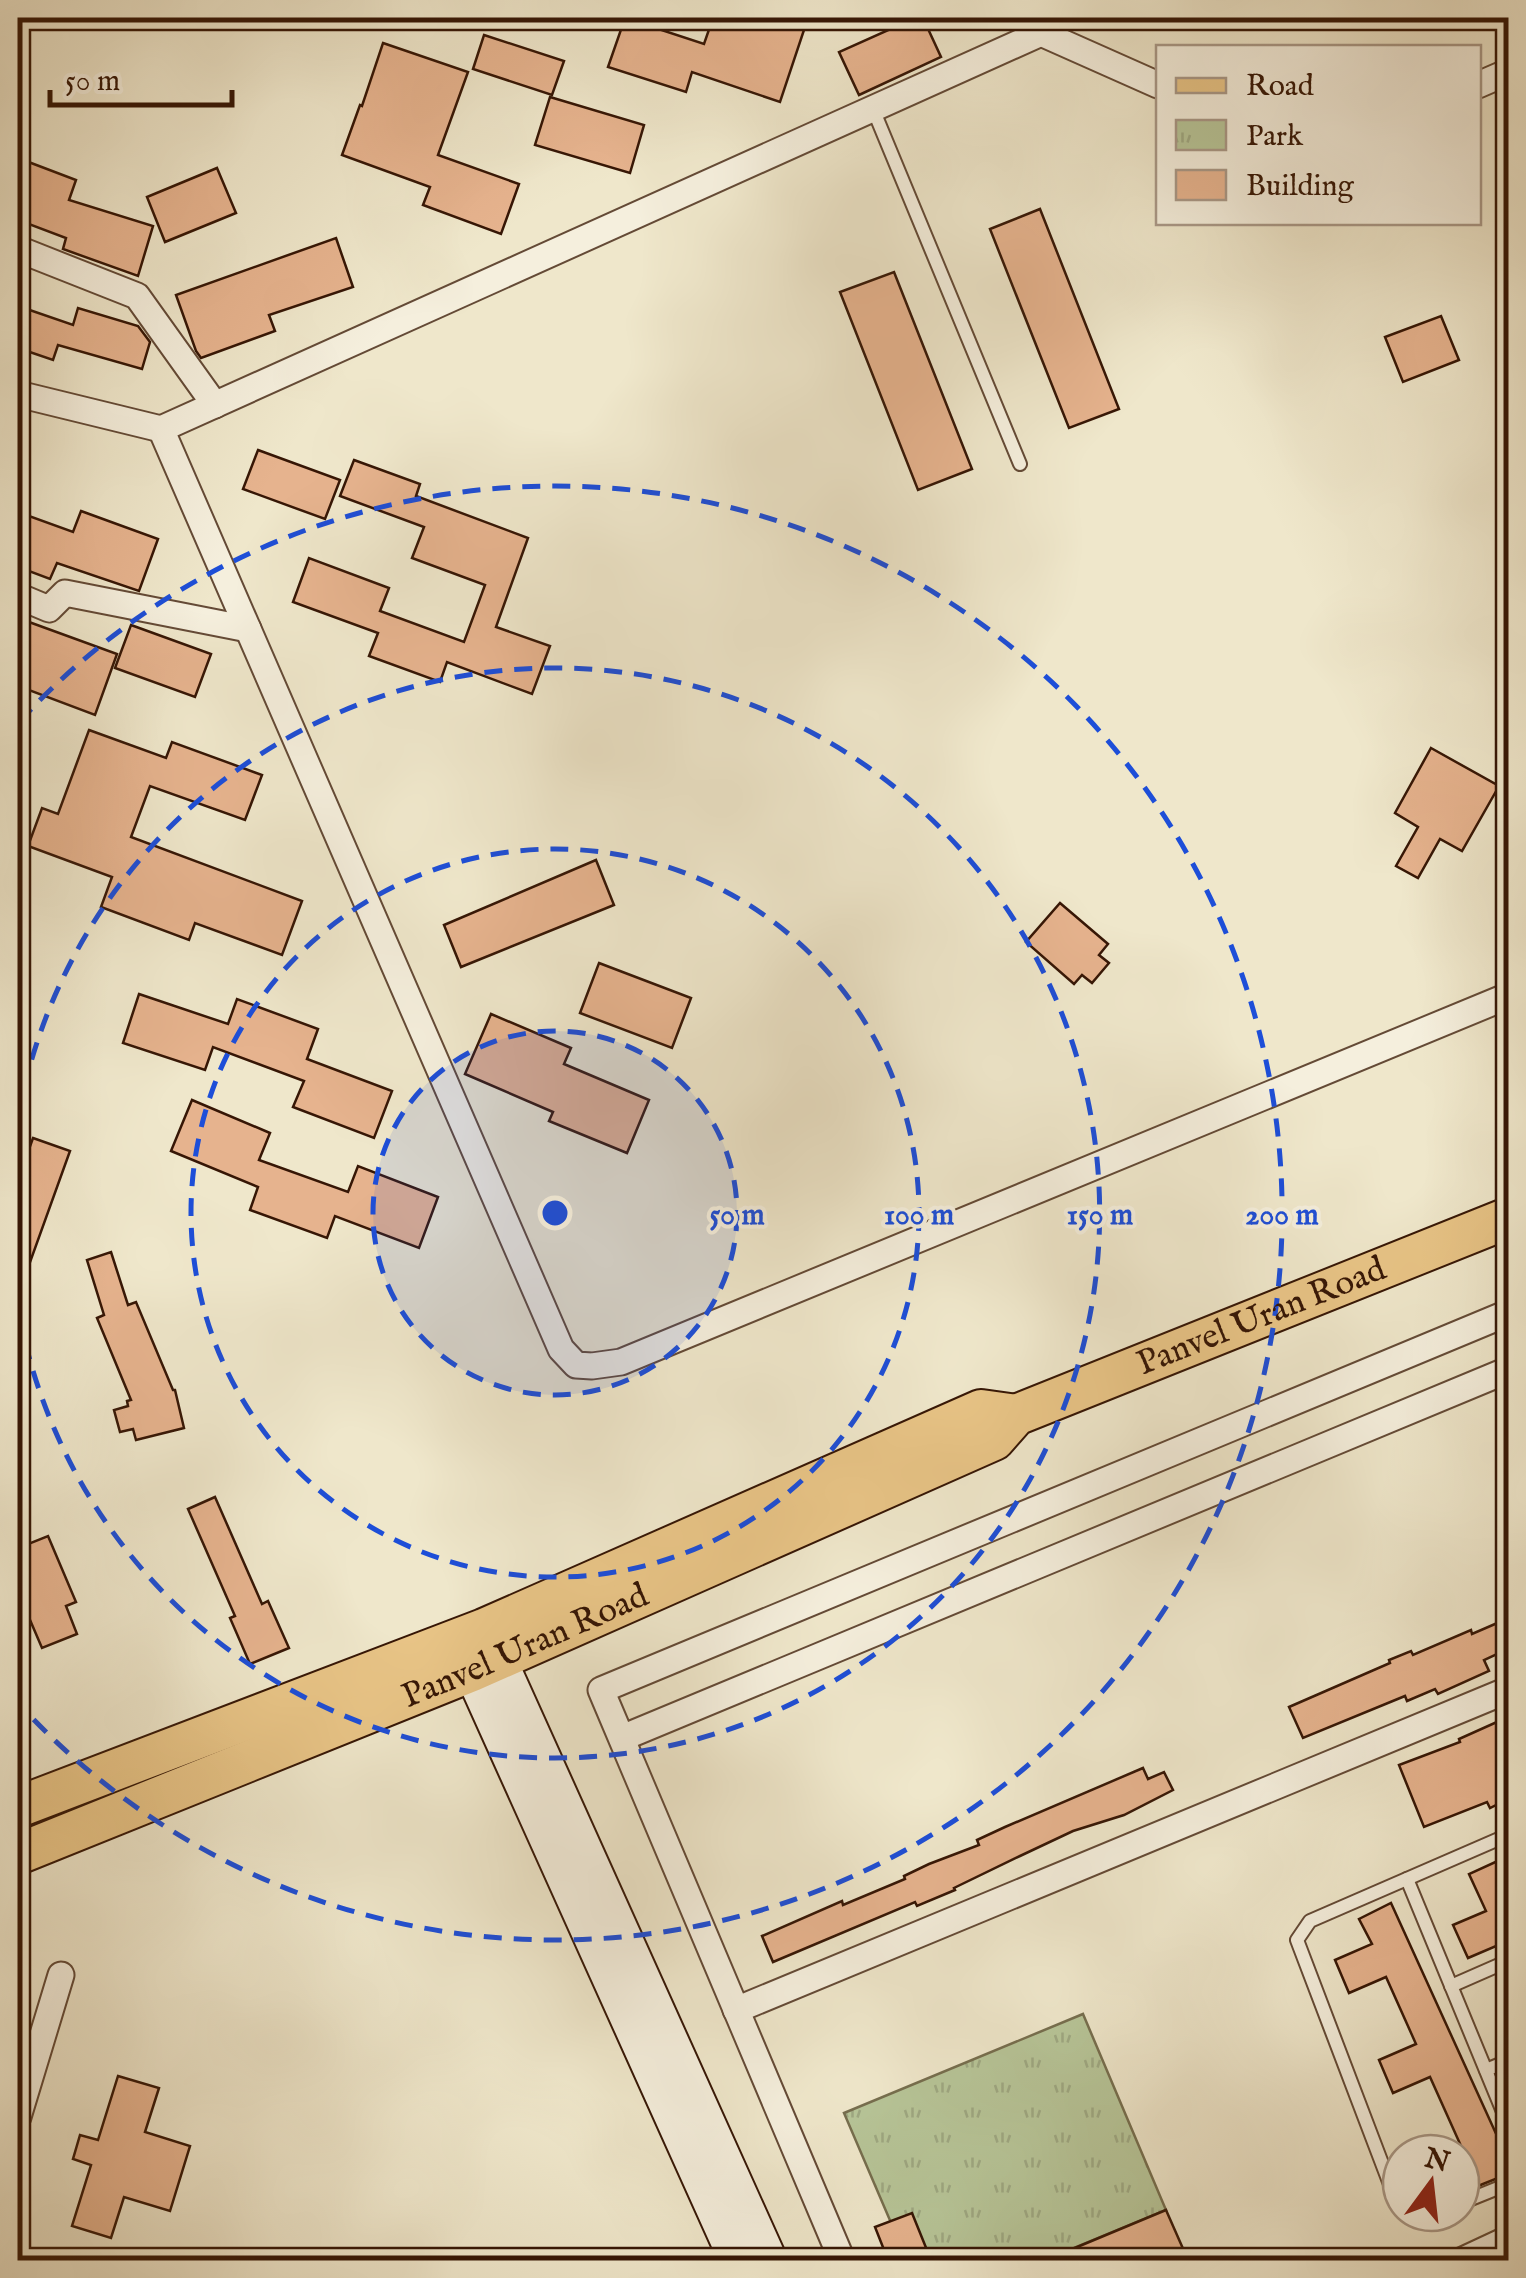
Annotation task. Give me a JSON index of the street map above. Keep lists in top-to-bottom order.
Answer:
{
  "streets": {
    "main road": ["Panvel Uran Road"]
  },
  "legend": ["Road", "Park", "Building"],
  "scale_bar": "50 m",
  "north": "top",
  "rings": [
    "50 m",
    "100 m",
    "150 m",
    "200 m"
  ]
}
